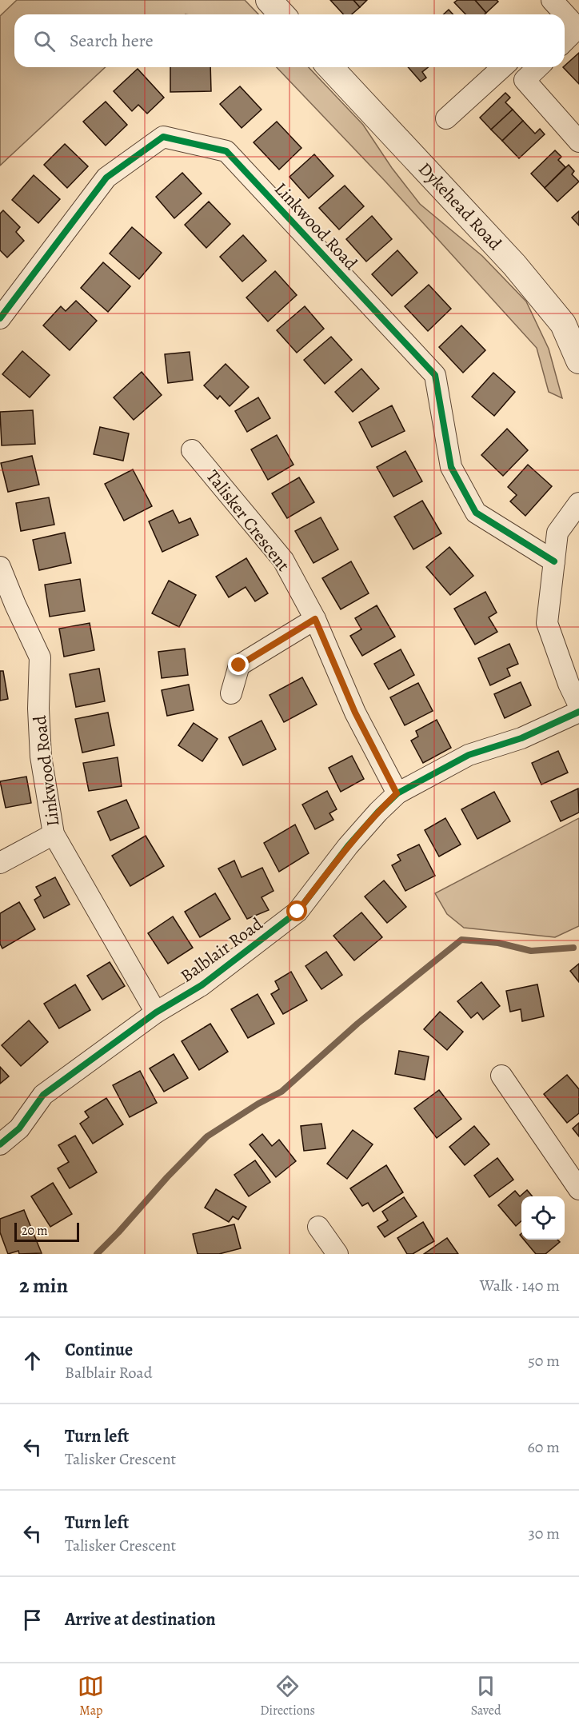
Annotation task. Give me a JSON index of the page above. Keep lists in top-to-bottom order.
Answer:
{
  "streets": {
    "street": [
      "Dykehead Road",
      "Linkwood Road",
      "Talisker Crescent",
      "Balblair Road"
    ]
  },
  "crossings": [
    ["Linkwood Road", "Balblair Road"],
    ["Talisker Crescent", "Balblair Road"]
  ],
  "scale_bar": "20 m",
  "page": {
    "search": "Search here",
    "scale": "20 m",
    "heading": ["2 min", "Walk · 140 m"],
    "list": [
      ["Continue", "Balblair Road", "50 m"],
      ["Turn left", "Talisker Crescent", "60 m"],
      ["Turn left", "Talisker Crescent", "30 m"],
      "Arrive at destination"
    ],
    "nav": ["Map", "Directions", "Saved"]
  }
}
